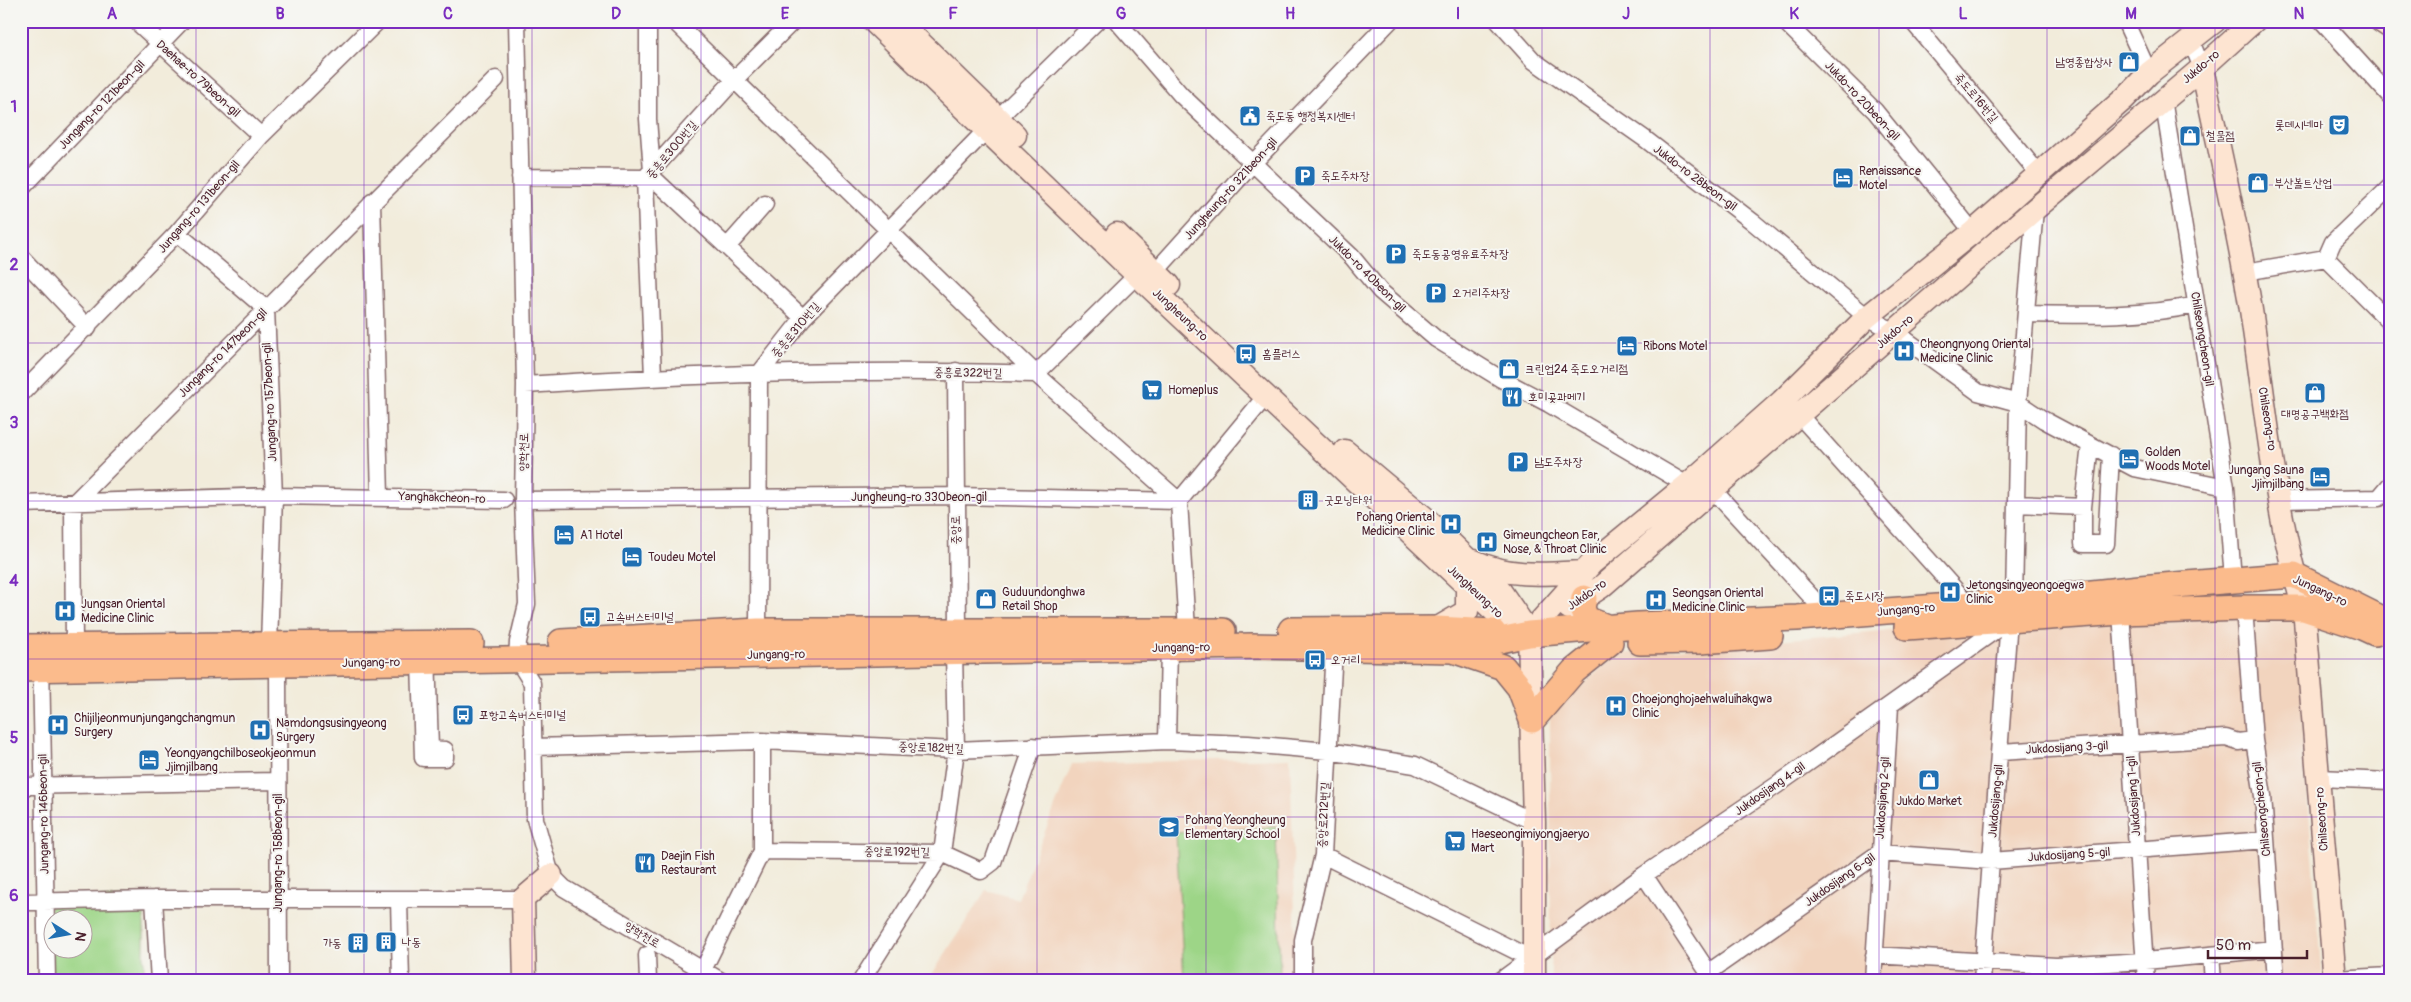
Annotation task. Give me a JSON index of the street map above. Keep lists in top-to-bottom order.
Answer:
{
  "streets": {
    "main road": [
      "Jukdo-ro",
      "Jungheung-ro",
      "Chilseong-ro",
      "Jungang-ro"
    ],
    "street": [
      "Daehae-ro 79beon-gil",
      "죽도로16번길",
      "Jukdo-ro 20beon-gil",
      "Jungang-ro 121beon-gil",
      "중흥로300번길",
      "Jukdo-ro 28beon-gil",
      "Jungheung-ro 321beon-gil",
      "Jungang-ro 131beon-gil",
      "Jukdo-ro 40beon-gil",
      "중흥로310번길",
      "Chilseongcheon-gil",
      "Jungang-ro 147beon-gil",
      "중흥로322번길",
      "Jungang-ro 157beon-gil",
      "양학천로",
      "Jungheung-ro 330beon-gil",
      "Yanghakcheon-ro",
      "중앙로",
      "중앙로182번길",
      "Jukdosijang 3-gil",
      "Jukdosijang 4-gil",
      "Jukdosijang 1-gil",
      "Jukdosijang 2-gil",
      "Jukdosijang-gil",
      "Jungang-ro 146beon-gil",
      "중앙로212번길",
      "중앙로192번길",
      "Jungang-ro 158beon-gil",
      "Jukdosijang 5-gil",
      "Jukdosijang 6-gil"
    ]
  },
  "crossings": [
    ["Jukdo-ro", "죽도로16번길"],
    ["Jukdo-ro", "Jukdo-ro 20beon-gil"],
    ["Jukdo-ro", "Jukdo-ro 28beon-gil"],
    ["Jukdo-ro", "Jukdo-ro 40beon-gil"],
    ["Jukdo-ro", "Jungheung-ro"],
    ["Jukdo-ro", "Chilseongcheon-gil"],
    ["Jukdo-ro", "Chilseong-ro"],
    ["Jukdo-ro", "Jungang-ro"],
    ["Jukdo-ro", "Jukdosijang-gil"],
    ["Daehae-ro 79beon-gil", "Jungang-ro 121beon-gil"],
    ["Daehae-ro 79beon-gil", "Jungang-ro 131beon-gil"],
    ["Jukdo-ro 28beon-gil", "Chilseongcheon-gil"],
    ["Jukdo-ro 28beon-gil", "Jukdosijang-gil"],
    ["Jungheung-ro 321beon-gil", "Jukdo-ro 40beon-gil"],
    ["Jungheung-ro 321beon-gil", "Jungheung-ro"],
    ["Jungheung-ro", "중흥로310번길"],
    ["Jungheung-ro", "Jungang-ro"],
    ["중흥로310번길", "중흥로322번길"],
    ["Chilseongcheon-gil", "Jungang-ro"],
    ["Chilseongcheon-gil", "Jukdosijang 3-gil"],
    ["Chilseongcheon-gil", "Jukdosijang 5-gil"],
    ["Jungang-ro 147beon-gil", "Jungang-ro 157beon-gil"],
    ["중흥로322번길", "중앙로"],
    ["Jungang-ro 157beon-gil", "Jungang-ro"],
    ["Jungang-ro 157beon-gil", "Jungang-ro 158beon-gil"],
    ["Chilseong-ro", "Jungang-ro"],
    ["양학천로", "Jungheung-ro 330beon-gil"],
    ["양학천로", "Jungang-ro"],
    ["Jungheung-ro 330beon-gil", "중앙로"],
    ["중앙로", "Jungang-ro"],
    ["중앙로", "중앙로182번길"],
    ["중앙로", "중앙로192번길"],
    ["Jungang-ro", "Jukdosijang 4-gil"],
    ["Jungang-ro", "Jukdosijang 1-gil"],
    ["Jungang-ro", "Jukdosijang-gil"],
    ["Jungang-ro", "Jungang-ro 146beon-gil"],
    ["Jungang-ro", "중앙로212번길"],
    ["Jungang-ro", "Jungang-ro 158beon-gil"],
    ["중앙로182번길", "중앙로212번길"],
    ["중앙로182번길", "중앙로192번길"],
    ["Jukdosijang 3-gil", "Jukdosijang 1-gil"],
    ["Jukdosijang 3-gil", "Jukdosijang-gil"],
    ["Jukdosijang 4-gil", "Jukdosijang 2-gil"],
    ["Jukdosijang 4-gil", "Jukdosijang-gil"],
    ["Jukdosijang 1-gil", "Jukdosijang 5-gil"],
    ["Jukdosijang 2-gil", "Jukdosijang 6-gil"],
    ["Jukdosijang-gil", "Jukdosijang 5-gil"],
    ["Jukdosijang-gil", "Jukdosijang 6-gil"],
    ["Jukdosijang 5-gil", "Jukdosijang 6-gil"]
  ],
  "places": {
    "shop": [
      "남영종합상사",
      "철물점",
      "부산볼트산업",
      "크린업24 죽도오거리점",
      "대명공구백화점",
      "Guduundonghwa Retail Shop",
      "Jukdo Market"
    ],
    "public building": ["죽도동 행정복지센터"],
    "theatre": ["롯데시네마"],
    "parking": [
      "죽도주차장",
      "죽도동공영유료주차장",
      "오거리주차장",
      "남도주차장"
    ],
    "hotel": [
      "Renaissance Motel",
      "Ribons Motel",
      "Golden Woods Motel",
      "Jungang Sauna Jjimjilbang",
      "A1 Hotel",
      "Toudeu Motel",
      "Yeongyangchilboseokjeonmun Jjimjilbang"
    ],
    "hospital": [
      "Cheongnyong Oriental Medicine Clinic",
      "Pohang Oriental Medicine Clinic",
      "Gimeungcheon Ear, Nose, & Throat Clinic",
      "Jetongsingyeongoegwa Clinic",
      "Seongsan Oriental Medicine Clinic",
      "Jungsan Oriental Medicine Clinic",
      "Choejonghojaehwaluihakgwa Clinic",
      "Chijiljeonmunjungangchangmun Surgery",
      "Namdongsusingyeong Surgery"
    ],
    "bus stop": [
      "홈플러스",
      "죽도시장",
      "고속버스터미널",
      "오거리",
      "포항고속버스터미널"
    ],
    "supermarket": ["Homeplus", "Haeseongimiyongjaeryo Mart"],
    "restaurant": ["호미곶과메기", "Daejin Fish Restaurant"],
    "building": ["굿모닝타워", "나동", "가동"],
    "school or university": ["Pohang Yeongheung Elementary School"]
  },
  "scale_bar": "50 m",
  "north": "right",
  "grid": {
    "columns": [
      "A",
      "B",
      "C",
      "D",
      "E",
      "F",
      "G",
      "H",
      "I",
      "J",
      "K",
      "L",
      "M",
      "N"
    ],
    "rows": [
      "1",
      "2",
      "3",
      "4",
      "5",
      "6"
    ]
  }
}
